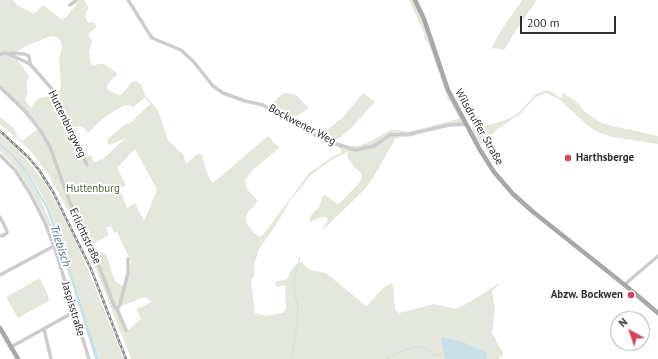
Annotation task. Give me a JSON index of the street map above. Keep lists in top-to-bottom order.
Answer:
{
  "streets": {
    "main road": ["Wilsdruffer Straße"],
    "street": [
      "Huttenburgweg",
      "Bockwener Weg",
      "Erlichtstraße",
      "Jaspisstraße"
    ]
  },
  "crossings": [
    ["Bockwener Weg", "Wilsdruffer Straße"]
  ],
  "water": ["Triebisch"],
  "parks": ["Huttenburg"],
  "places": ["Harthsberge", "Abzw. Bockwen"],
  "scale_bar": "200 m",
  "north": "top left"
}
